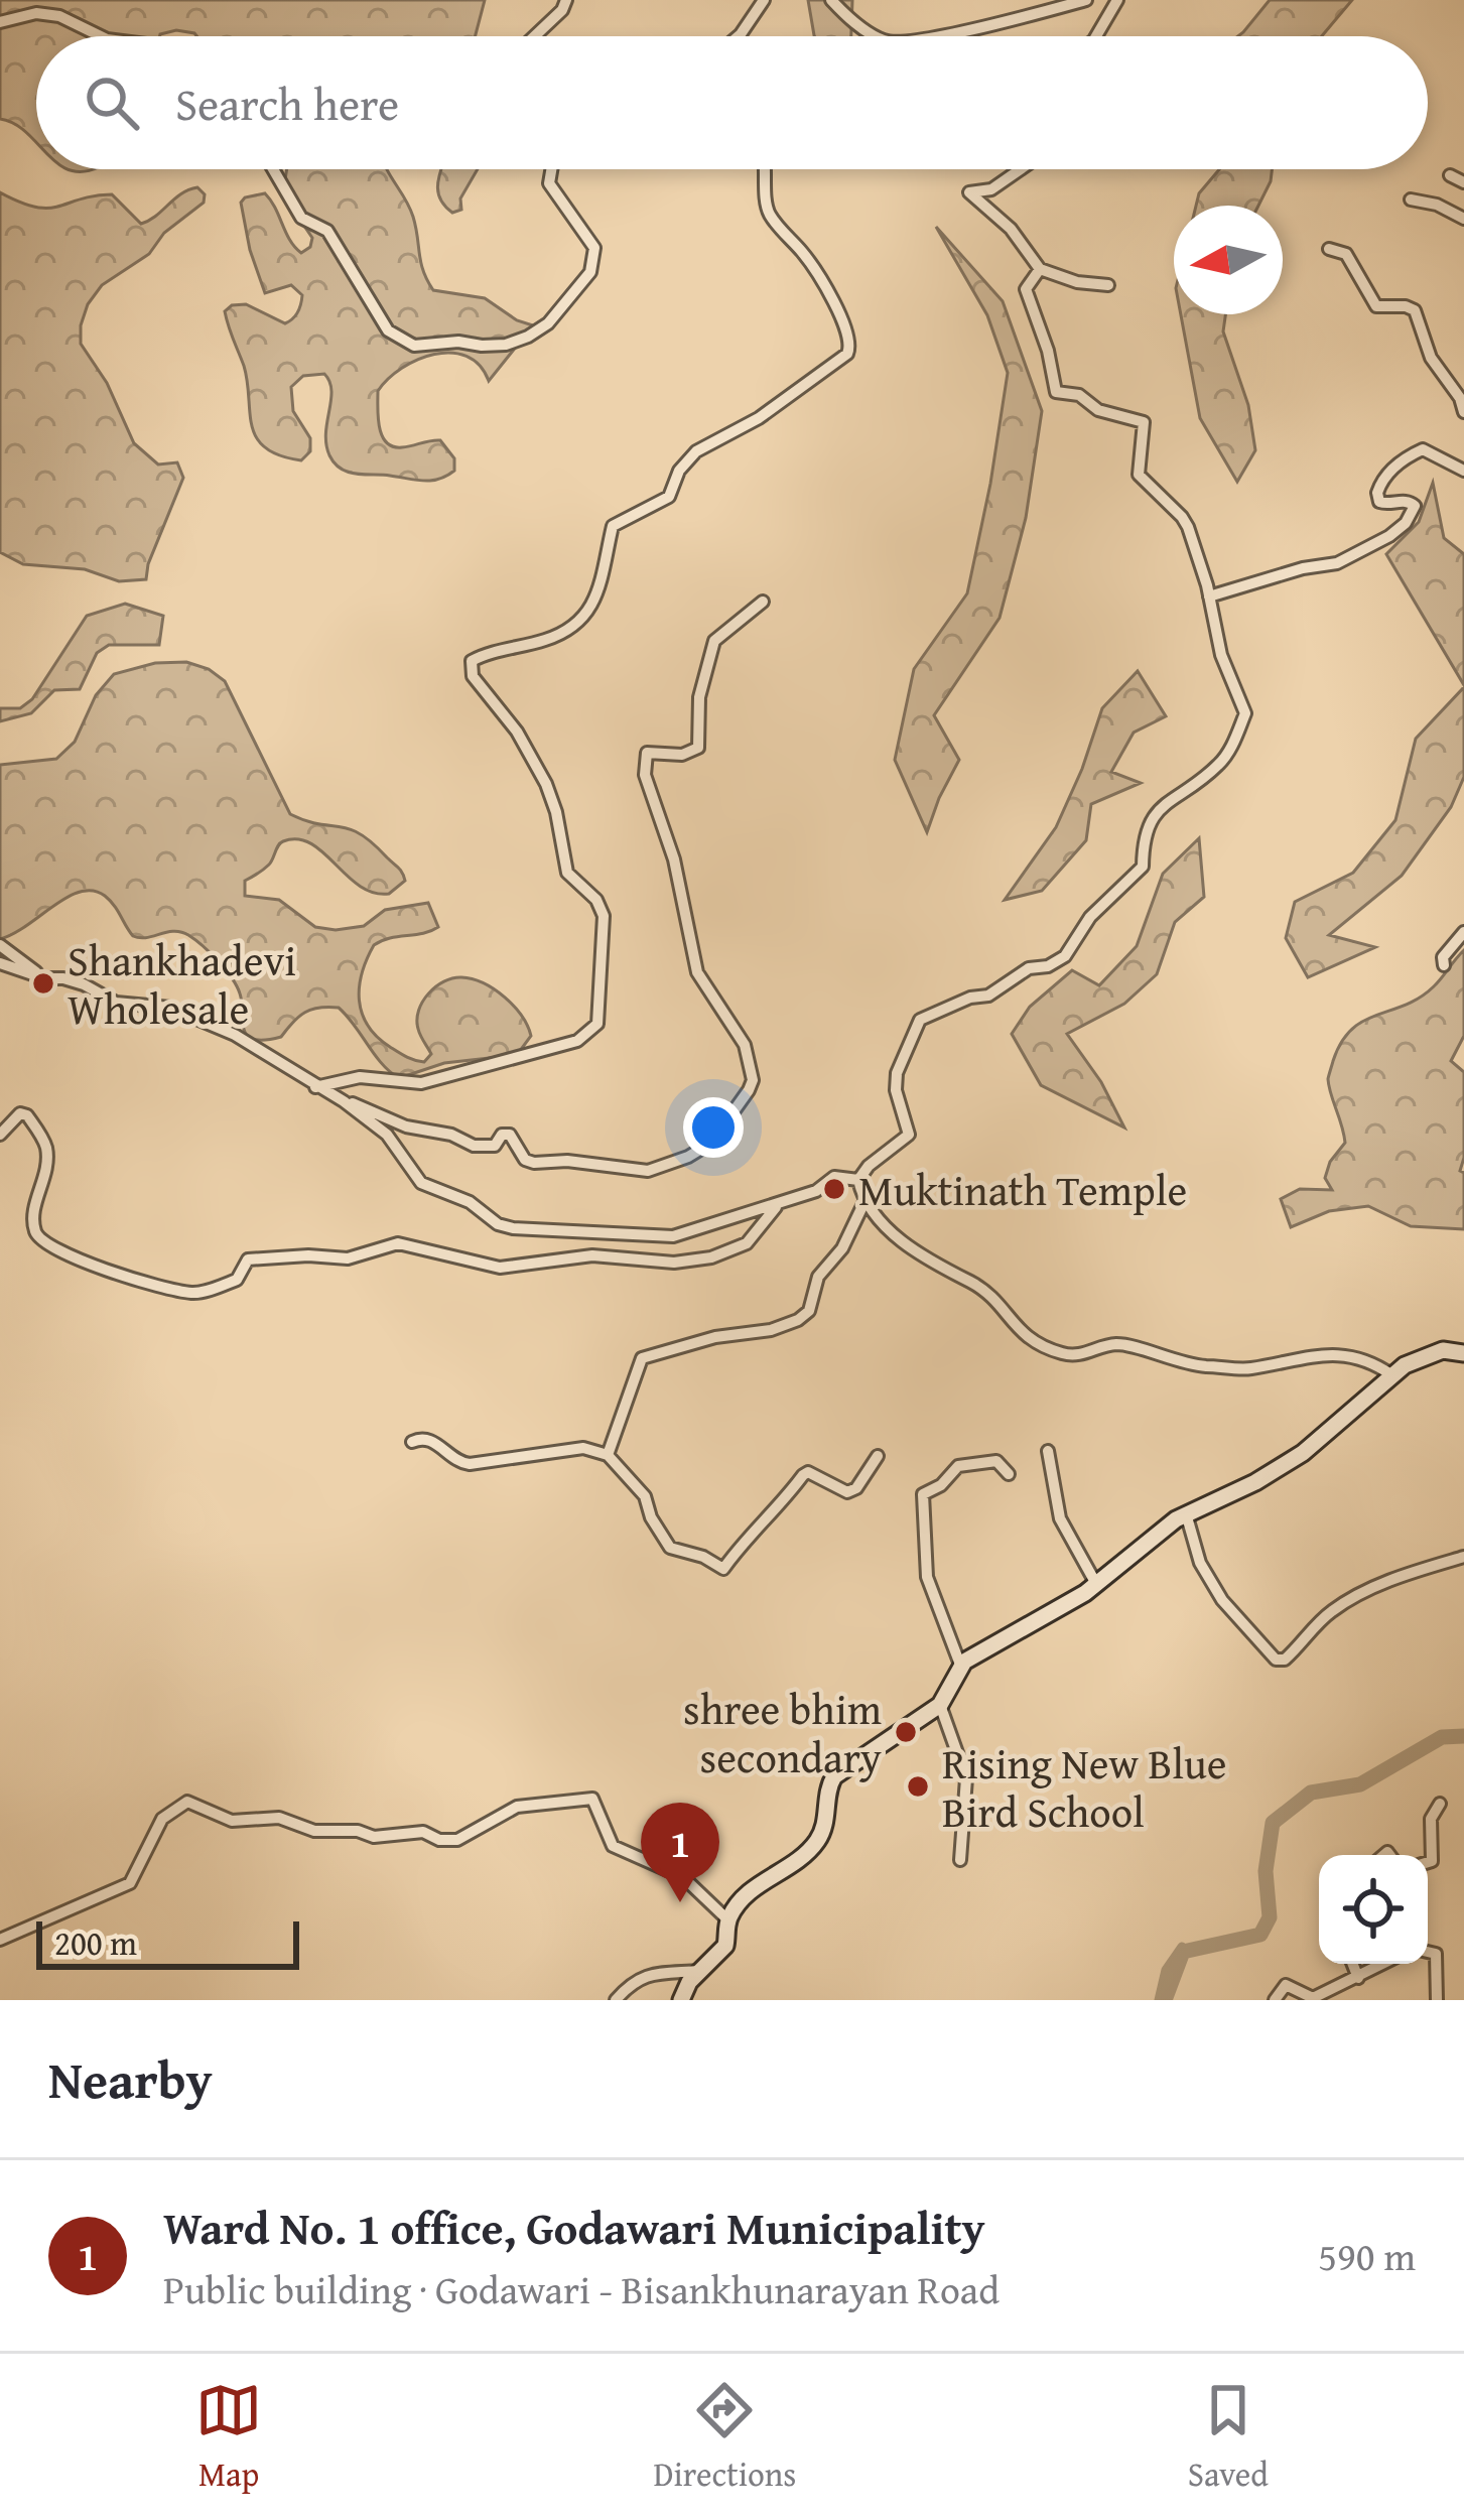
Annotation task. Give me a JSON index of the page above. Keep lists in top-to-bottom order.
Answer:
{
  "places": [
    "Shankhadevi Wholesale",
    "Muktinath Temple",
    "shree bhim secondary",
    "Rising New Blue Bird School"
  ],
  "scale_bar": "200 m",
  "north": "left",
  "page": {
    "search": "Search here",
    "pins": "1",
    "scale": "200 m",
    "heading": "Nearby",
    "list": [
      {
        "mark": "1",
        "name": "Ward No. 1 office, Godawari Municipality",
        "note": "Public building · Godawari - Bisankhunarayan Road",
        "value": "590 m"
      }
    ],
    "nav": ["Map", "Directions", "Saved"]
  }
}
